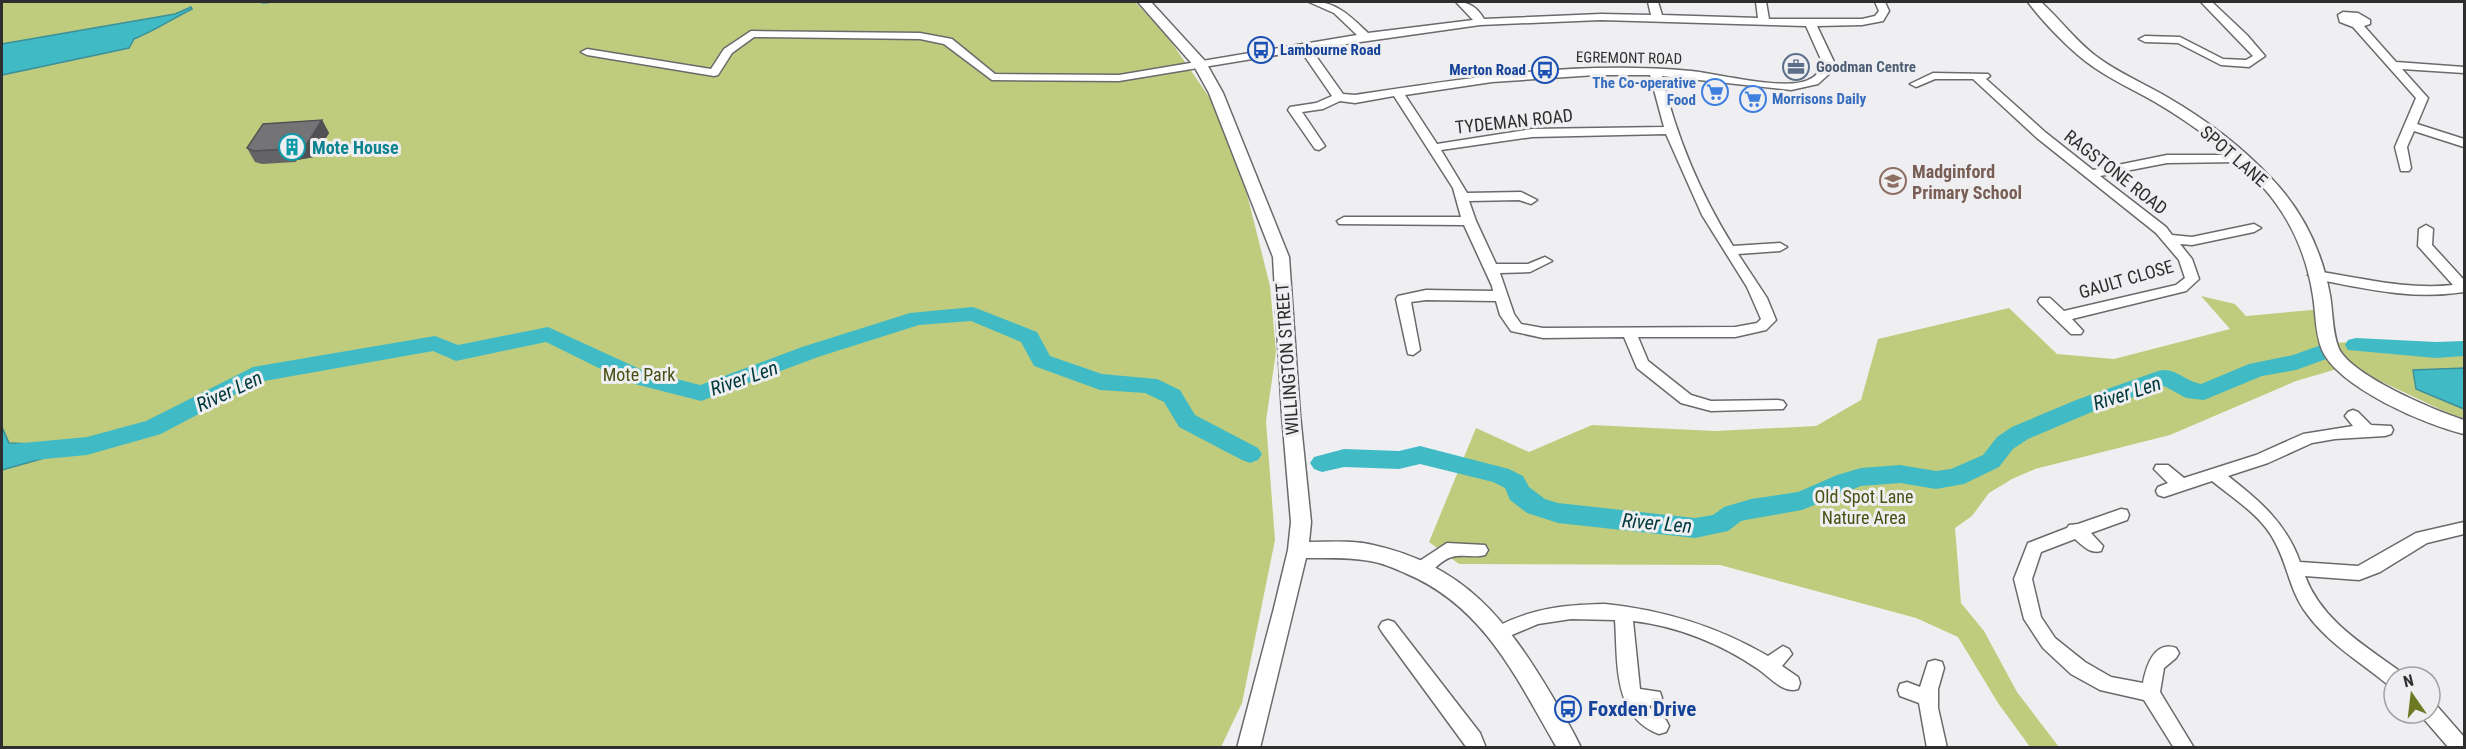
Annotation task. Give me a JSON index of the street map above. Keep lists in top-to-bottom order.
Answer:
{
  "streets": {
    "street": [
      "EGREMONT ROAD",
      "TYDEMAN ROAD",
      "SPOT LANE",
      "RAGSTONE ROAD",
      "GAULT CLOSE",
      "WILLINGTON STREET"
    ]
  },
  "crossings": [
    ["RAGSTONE ROAD", "GAULT CLOSE"]
  ],
  "water": ["River Len"],
  "parks": ["Mote Park", "Old Spot Lane Nature Area"],
  "places": {
    "bus stop": ["Lambourne Road", "Merton Road", "Foxden Drive"],
    "office": ["Goodman Centre"],
    "supermarket": ["The Co-operative Food", "Morrisons Daily"],
    "building": ["Mote House"],
    "school or university": ["Madginford Primary School"]
  },
  "north": "top"
}
